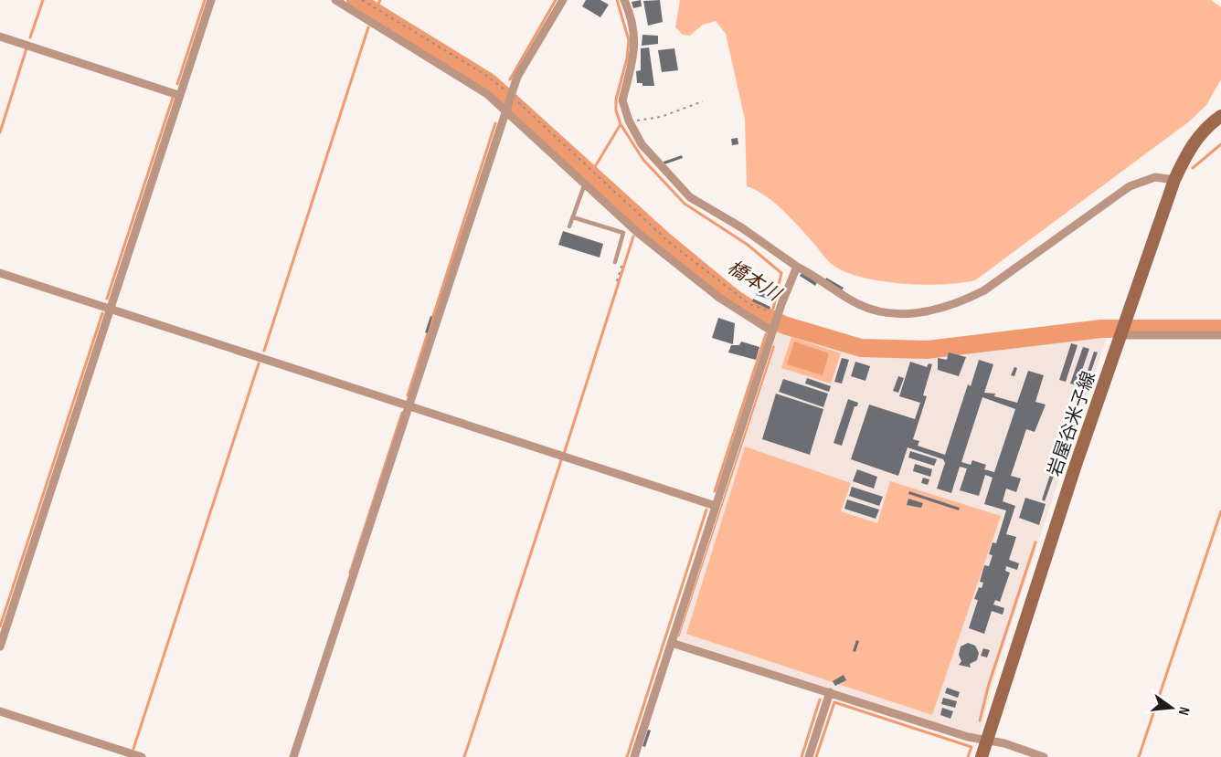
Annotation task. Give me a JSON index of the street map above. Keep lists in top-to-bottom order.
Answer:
{
  "streets": {
    "main road": ["岩屋谷米子線"]
  },
  "water": ["橋本川"],
  "north": "right"
}
